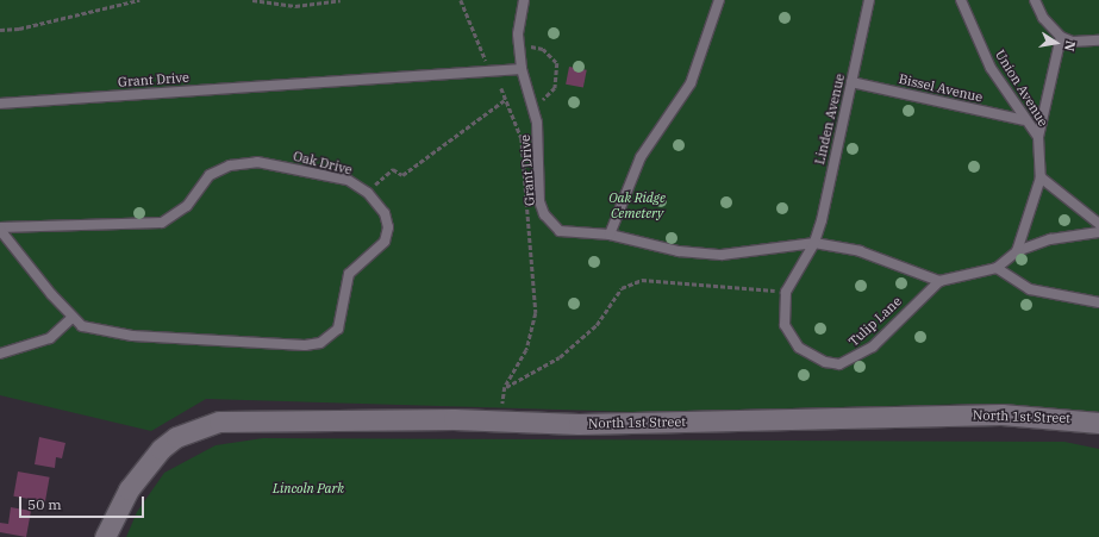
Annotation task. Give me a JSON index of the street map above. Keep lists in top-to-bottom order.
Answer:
{
  "streets": {
    "street": ["North 1st Street"],
    "lane": [
      "Grant Drive",
      "Bissel Avenue",
      "Union Avenue",
      "Linden Avenue",
      "Oak Drive",
      "Tulip Lane"
    ]
  },
  "crossings": [
    ["Grant Drive", "Linden Avenue"],
    ["Grant Drive", "Tulip Lane"],
    ["Bissel Avenue", "Union Avenue"],
    ["Bissel Avenue", "Linden Avenue"],
    ["Linden Avenue", "Tulip Lane"]
  ],
  "parks": ["Oak Ridge Cemetery", "Lincoln Park"],
  "scale_bar": "50 m",
  "north": "right"
}
